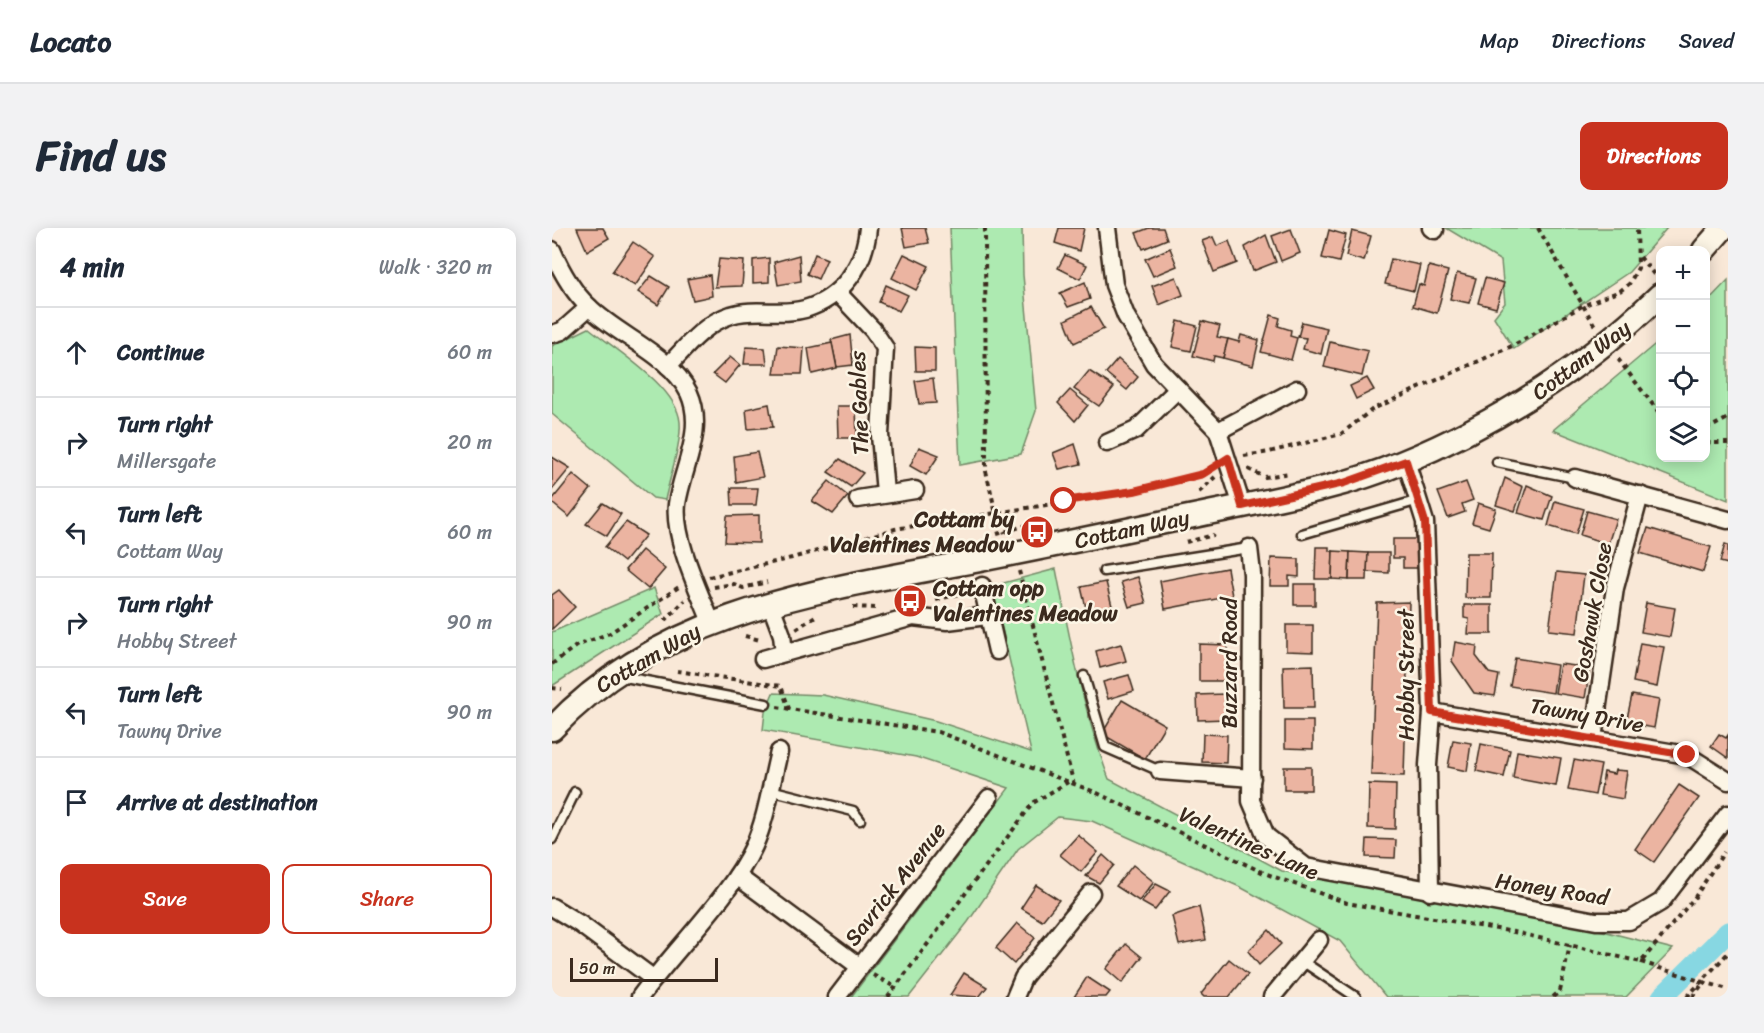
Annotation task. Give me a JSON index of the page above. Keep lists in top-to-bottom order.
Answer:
{
  "streets": {
    "main road": ["Cottam Way"],
    "street": [
      "The Gables",
      "Goshawk Close",
      "Buzzard Road",
      "Hobby Street",
      "Tawny Drive",
      "Savrick Avenue",
      "Honey Road"
    ],
    "path": ["Valentines Lane"]
  },
  "crossings": [
    ["Cottam Way", "Hobby Street"],
    ["Goshawk Close", "Tawny Drive"],
    ["Buzzard Road", "Hobby Street"],
    ["Buzzard Road", "Honey Road"],
    ["Hobby Street", "Tawny Drive"],
    ["Hobby Street", "Honey Road"]
  ],
  "places": {
    "bus stop": ["Cottam by Valentines Meadow", "Cottam opp Valentines Meadow"]
  },
  "scale_bar": "50 m",
  "page": {
    "header": "Locato",
    "nav": ["Map", "Directions", "Saved"],
    "title": "Find us",
    "buttons": [
      "Directions",
      ["Save", "Share"]
    ],
    "heading": ["4 min", "Walk · 320 m"],
    "map_buttons": ["+", "−"],
    "list": [
      ["Continue", "60 m"],
      ["Turn right", "Millersgate", "20 m"],
      ["Turn left", "Cottam Way", "60 m"],
      ["Turn right", "Hobby Street", "90 m"],
      ["Turn left", "Tawny Drive", "90 m"],
      "Arrive at destination"
    ],
    "scale": "50 m"
  }
}
